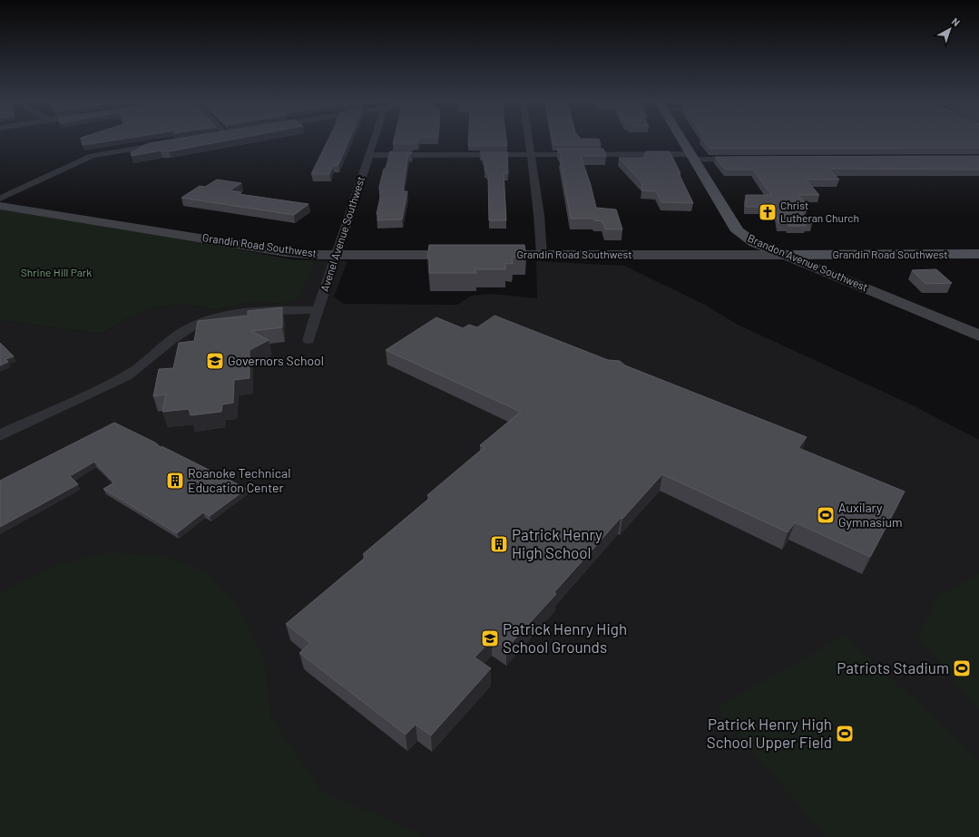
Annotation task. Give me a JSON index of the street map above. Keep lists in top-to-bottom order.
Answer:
{
  "streets": {
    "main road": ["Grandin Road Southwest", "Brandon Avenue Southwest"],
    "street": ["Avenel Avenue Southwest"]
  },
  "crossings": [
    ["Avenel Avenue Southwest", "Grandin Road Southwest"],
    ["Grandin Road Southwest", "Brandon Avenue Southwest"]
  ],
  "parks": ["Shrine Hill Park"],
  "places": {
    "church": ["Christ Lutheran Church"],
    "school or university": ["Governors School", "Patrick Henry High School Grounds"],
    "building": ["Roanoke Technical Education Center", "Patrick Henry High School"],
    "sports": ["Auxilary Gymnasium", "Patriots Stadium", "Patrick Henry High School Upper Field"]
  },
  "north": "top right"
}
